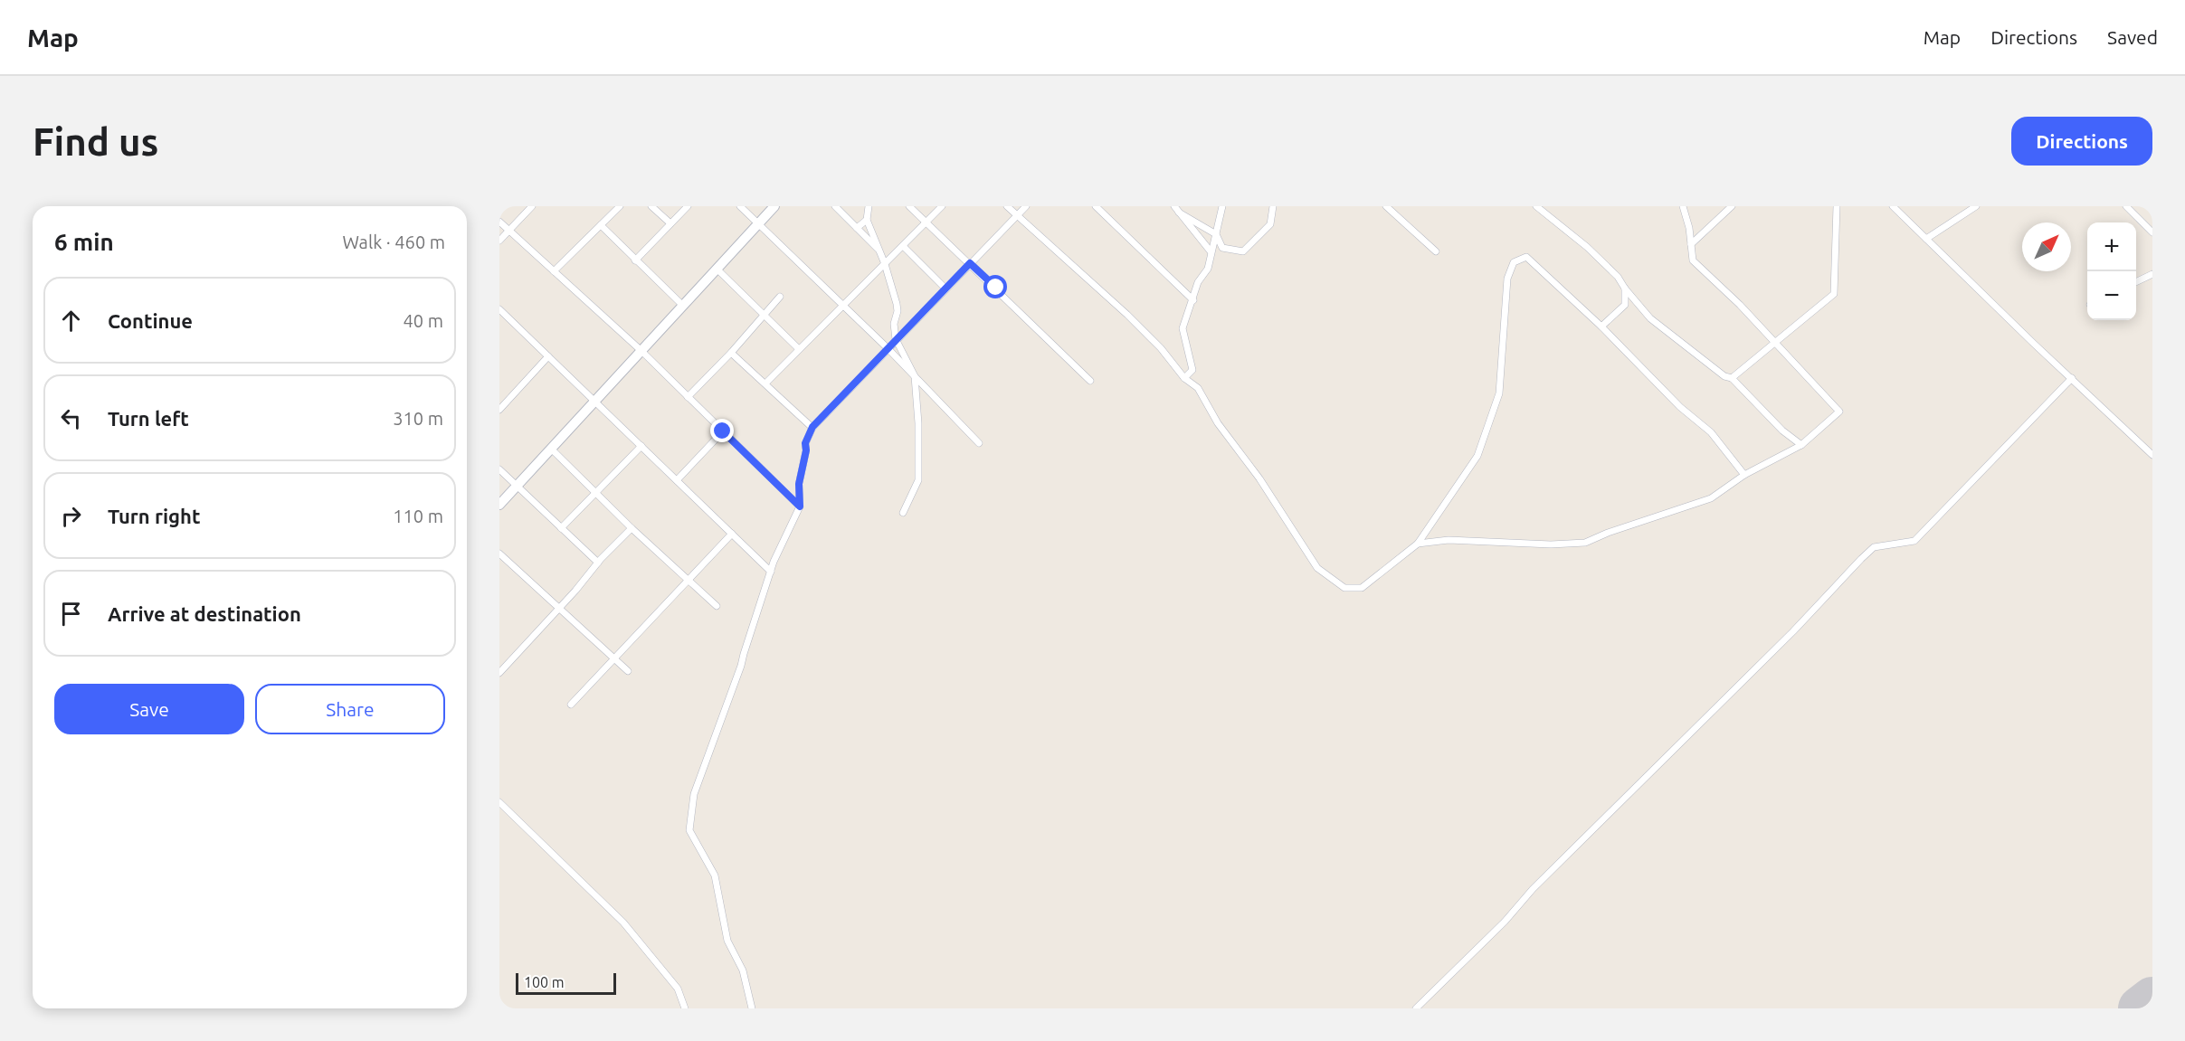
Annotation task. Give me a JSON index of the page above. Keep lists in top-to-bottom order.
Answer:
{
  "scale_bar": "100 m",
  "north": "top right",
  "page": {
    "header": "Map",
    "nav": ["Map", "Directions", "Saved"],
    "buttons": [
      "Directions",
      ["Save", "Share"]
    ],
    "title": "Find us",
    "heading": ["6 min", "Walk · 460 m"],
    "map_buttons": ["+", "−"],
    "list": [
      ["Continue", "40 m"],
      ["Turn left", "310 m"],
      ["Turn right", "110 m"],
      "Arrive at destination"
    ],
    "scale": "100 m"
  }
}
